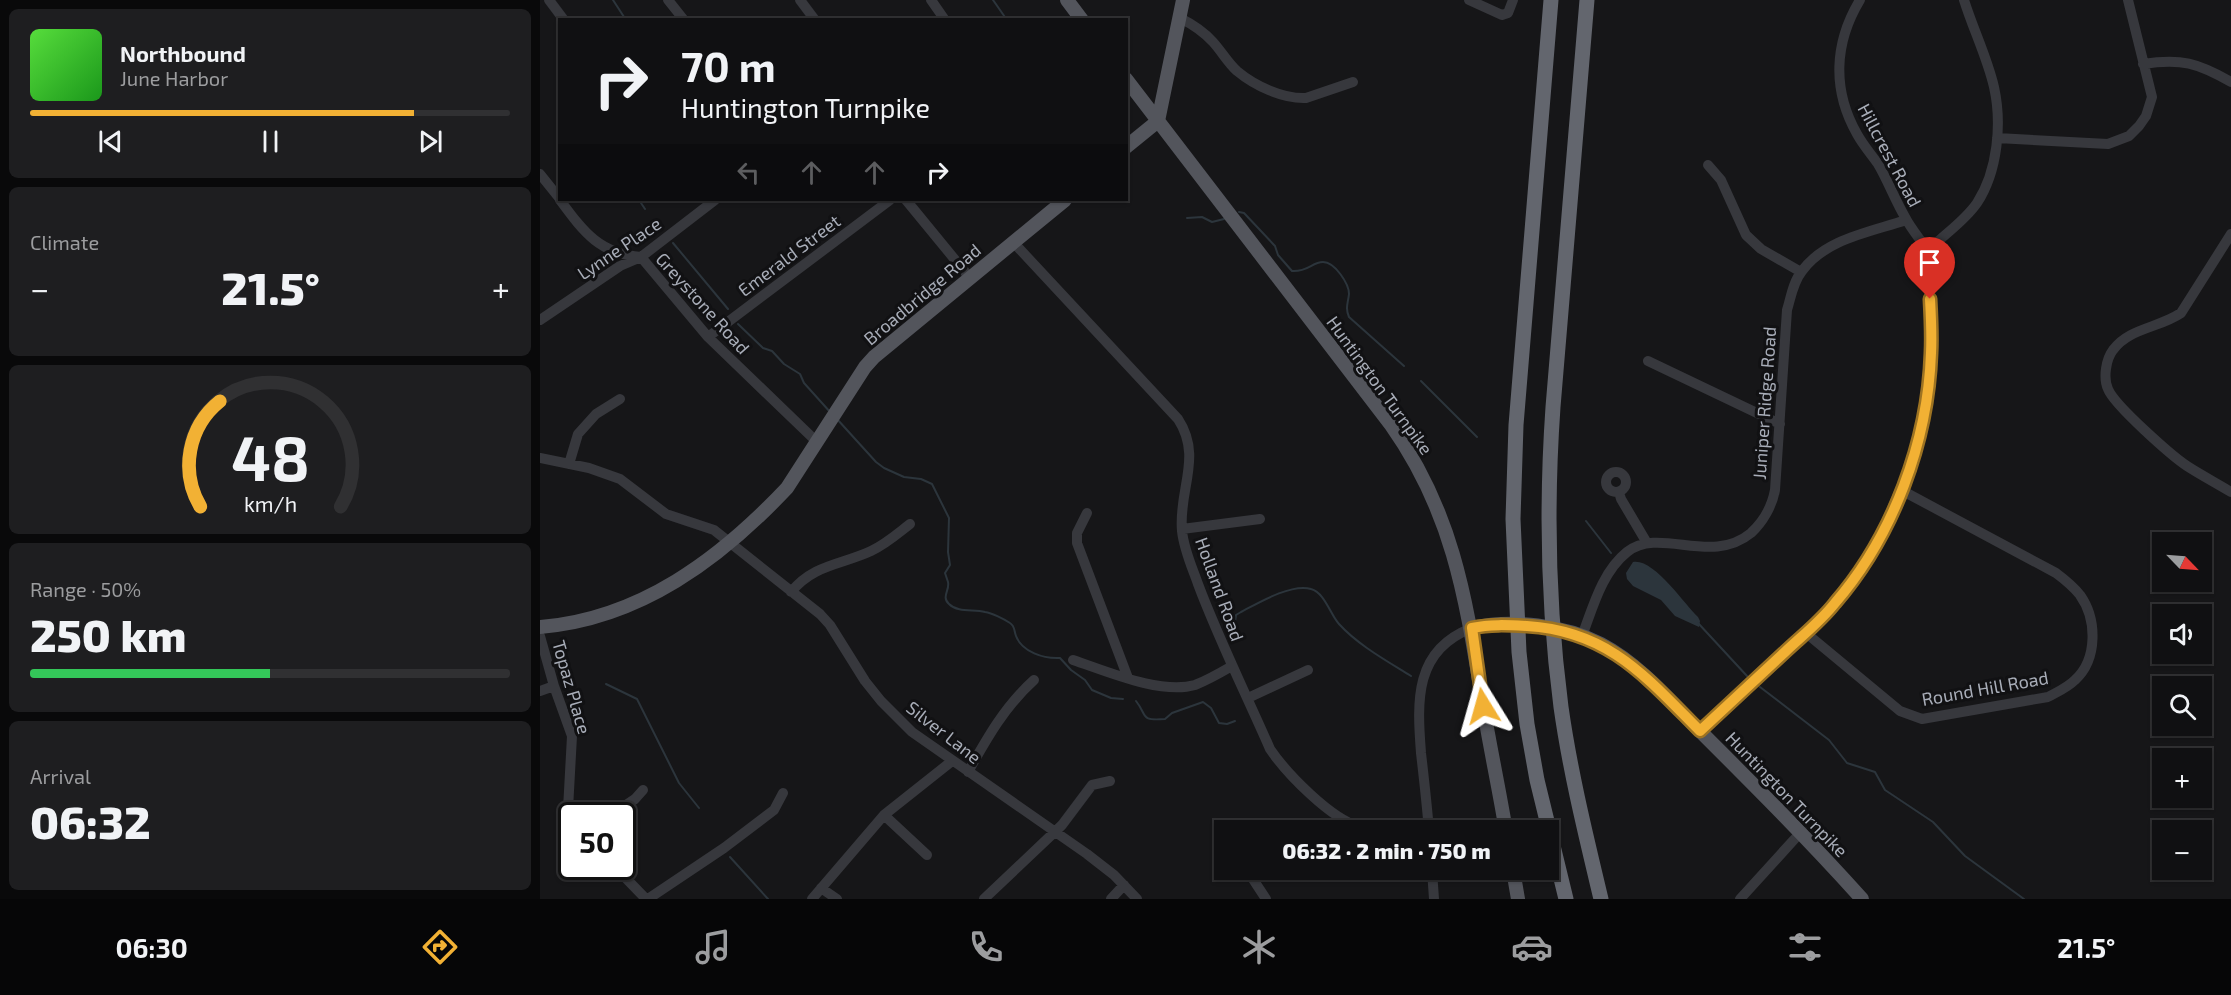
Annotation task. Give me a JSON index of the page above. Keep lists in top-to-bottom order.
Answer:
{
  "streets": {
    "main road": ["Broadbridge Road", "Huntington Turnpike"],
    "street": [
      "Hillcrest Road",
      "Lynne Place",
      "Emerald Street",
      "Greystone Road",
      "Juniper Ridge Road",
      "Holland Road",
      "Topaz Place",
      "Round Hill Road",
      "Silver Lane"
    ]
  },
  "crossings": [
    ["Hillcrest Road", "Juniper Ridge Road"],
    ["Lynne Place", "Greystone Road"],
    ["Emerald Street", "Greystone Road"],
    ["Broadbridge Road", "Greystone Road"],
    ["Broadbridge Road", "Holland Road"],
    ["Broadbridge Road", "Silver Lane"]
  ],
  "north": "bottom right",
  "page": {
    "turn": ["70 m", "Huntington Turnpike"],
    "song": ["Northbound", "June Harbor"],
    "tile": [
      "Climate",
      ["Range · 50%", "250 km"],
      ["Arrival", "06:32"]
    ],
    "heat": ["−", "21.5°", "+"],
    "map_buttons": ["+", "−"],
    "limit": "50",
    "trip": "06:32 · 2 min · 750 m",
    "tabs": ["06:30", "21.5°"],
    "gauge": ["48", "km/h"]
  }
}
